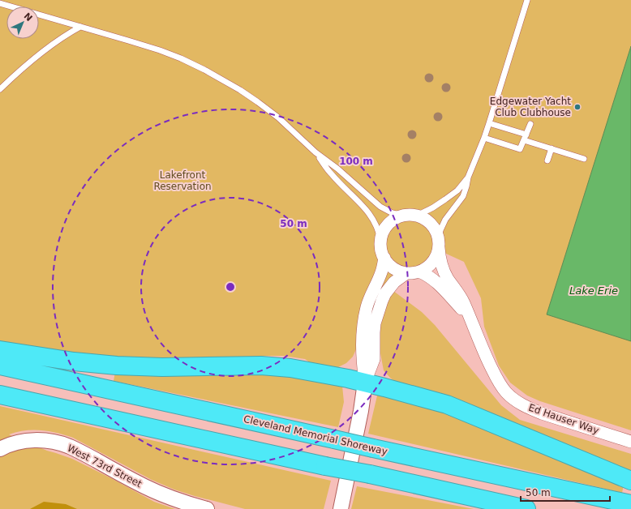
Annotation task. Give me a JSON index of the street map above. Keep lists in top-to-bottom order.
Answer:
{
  "streets": {
    "highway": ["Cleveland Memorial Shoreway"],
    "street": ["Ed Hauser Way", "West 73rd Street"]
  },
  "water": ["Lake Erie"],
  "parks": ["Lakefront Reservation"],
  "places": ["Edgewater Yacht Club Clubhouse"],
  "scale_bar": "50 m",
  "north": "top right",
  "rings": ["100 m", "50 m"]
}
